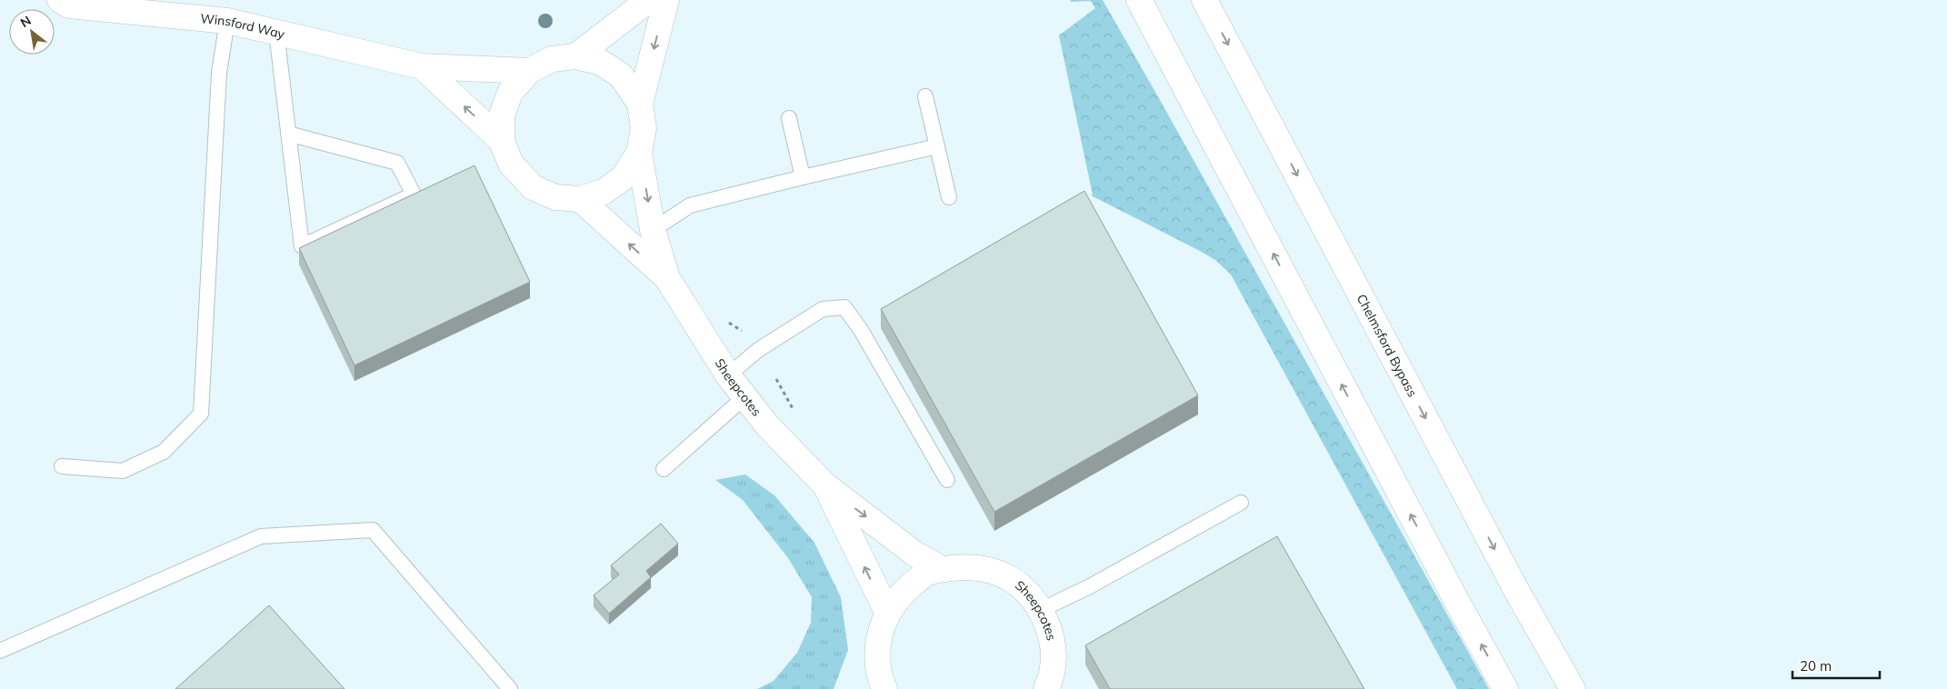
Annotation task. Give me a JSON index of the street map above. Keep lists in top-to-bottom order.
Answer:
{
  "streets": {
    "main road": ["Winsford Way", "Chelmsford Bypass", "Sheepcotes"]
  },
  "crossings": [
    ["Winsford Way", "Sheepcotes"]
  ],
  "scale_bar": "20 m",
  "north": "top left"
}
